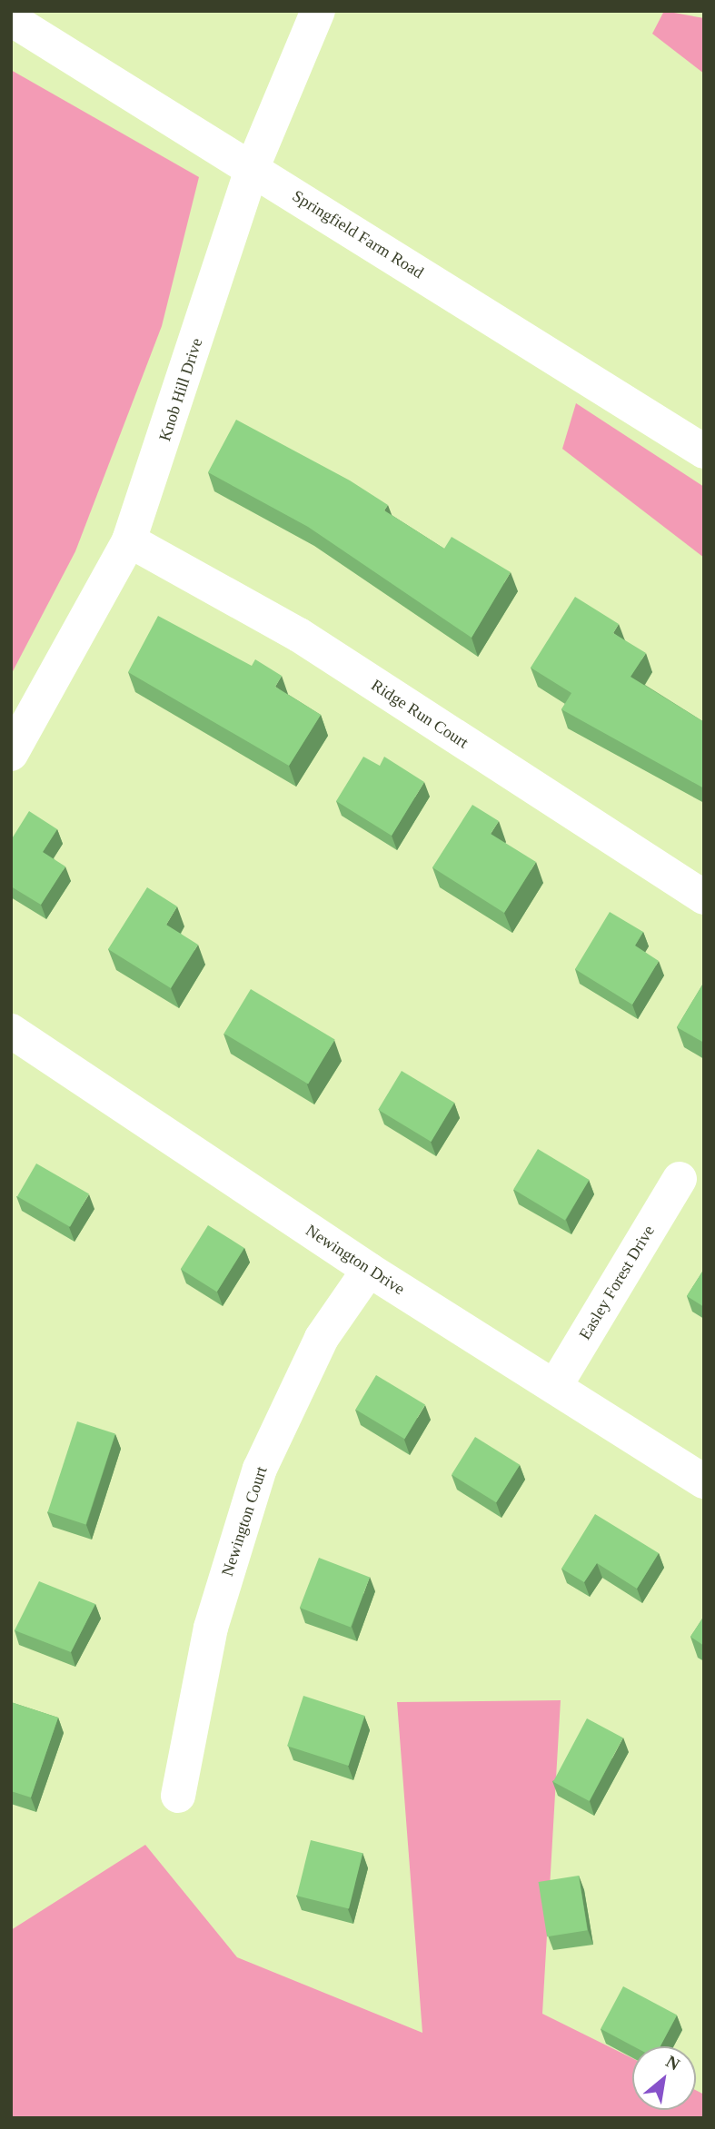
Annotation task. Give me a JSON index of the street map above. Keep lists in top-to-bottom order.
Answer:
{
  "streets": {
    "street": [
      "Springfield Farm Road",
      "Knob Hill Drive",
      "Ridge Run Court",
      "Newington Drive",
      "Easley Forest Drive",
      "Newington Court"
    ]
  },
  "crossings": [
    ["Springfield Farm Road", "Knob Hill Drive"],
    ["Knob Hill Drive", "Ridge Run Court"],
    ["Newington Drive", "Easley Forest Drive"],
    ["Newington Drive", "Newington Court"]
  ],
  "north": "top right"
}
